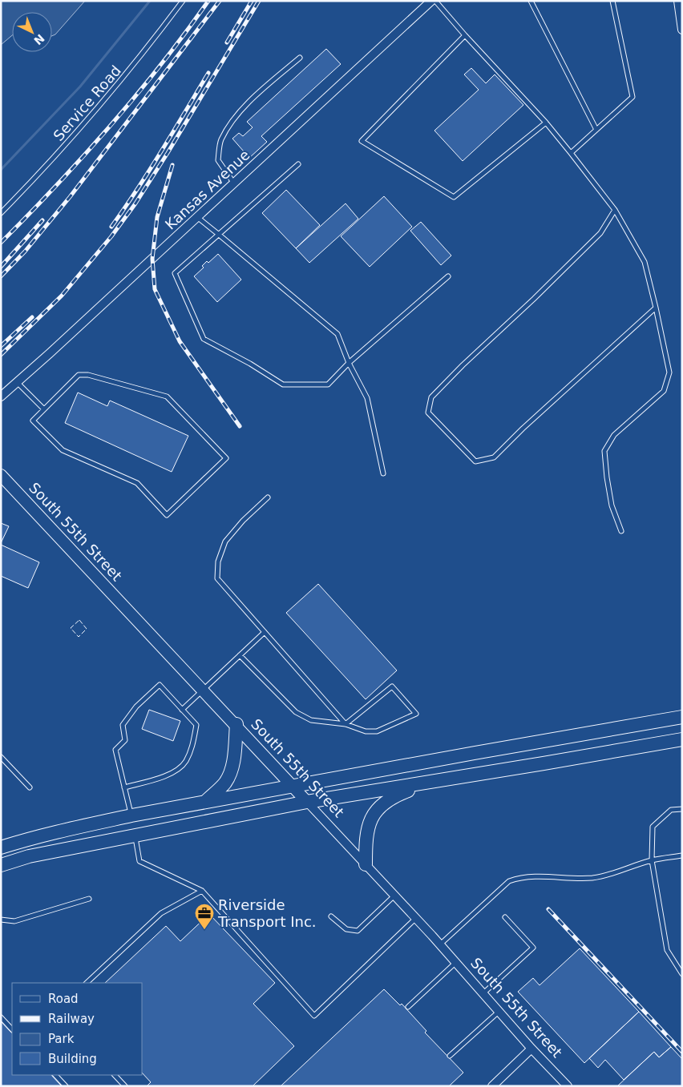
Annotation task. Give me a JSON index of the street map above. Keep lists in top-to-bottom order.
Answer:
{
  "streets": {
    "main road": ["South 55th Street"],
    "street": ["Kansas Avenue"],
    "lane": ["Service Road"]
  },
  "places": {
    "office": ["Riverside Transport Inc."]
  },
  "legend": [
    "Road",
    "Railway",
    "Park",
    "Building"
  ],
  "north": "bottom right"
}
